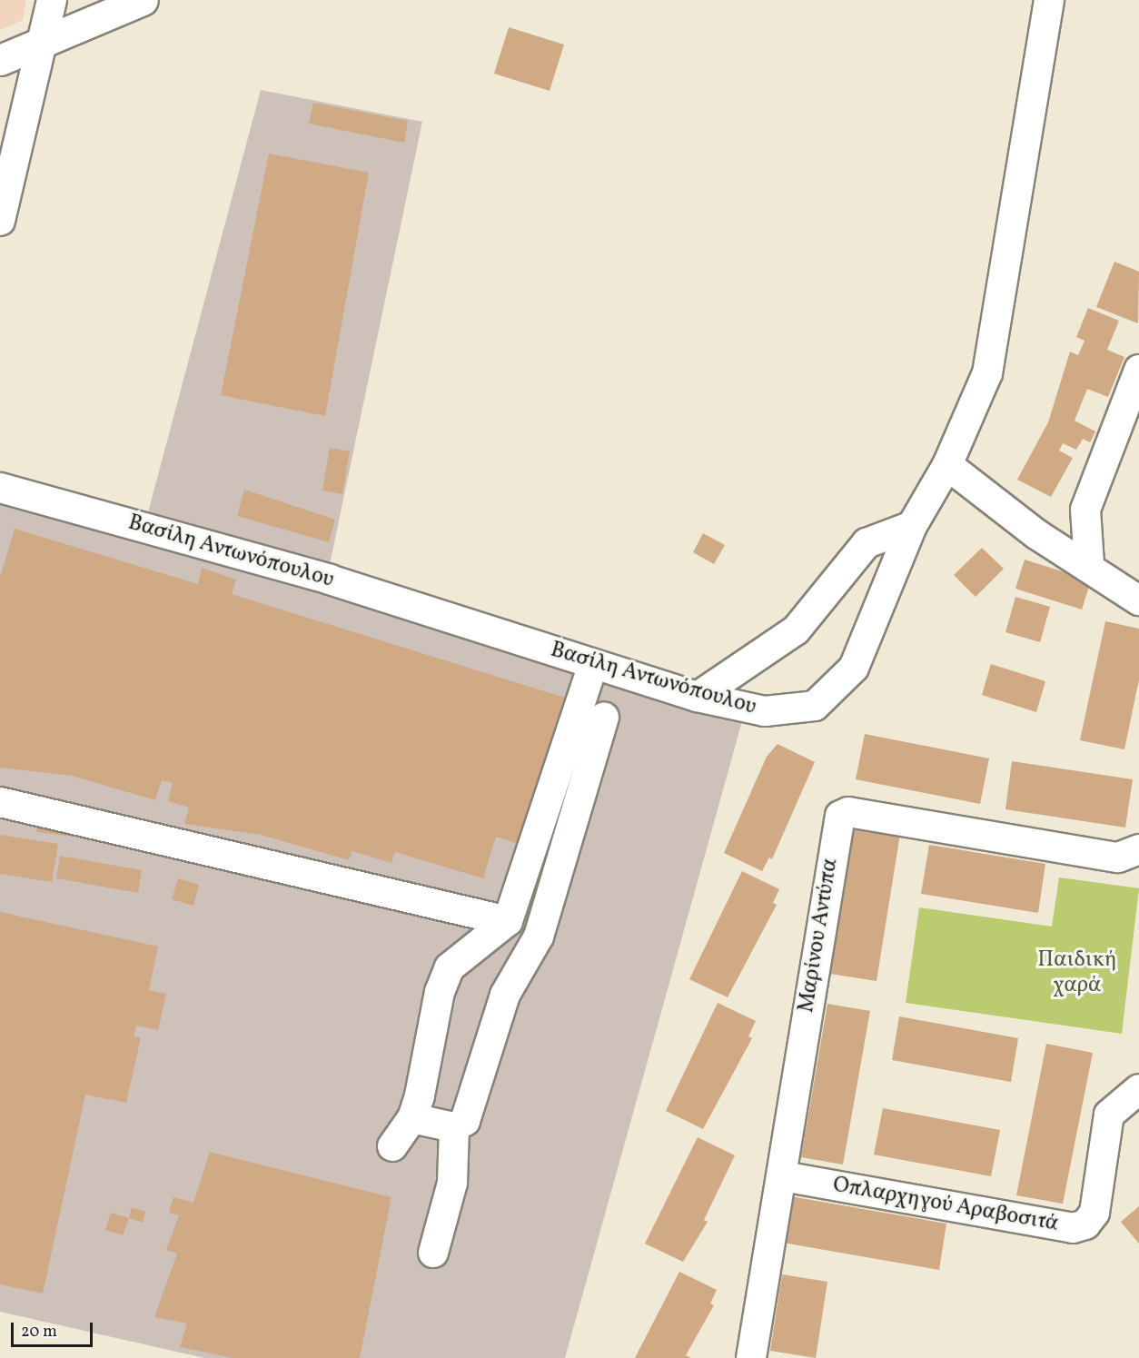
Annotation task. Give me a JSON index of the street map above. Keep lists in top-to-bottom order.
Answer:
{
  "streets": {
    "street": ["Βασίλη Αντωνόπουλου", "Μαρίνου Αντύπα", "Οπλαρχηγού Αραβοσιτά"]
  },
  "crossings": [
    ["Μαρίνου Αντύπα", "Οπλαρχηγού Αραβοσιτά"]
  ],
  "parks": ["Παιδική χαρά"],
  "scale_bar": "20 m"
}
